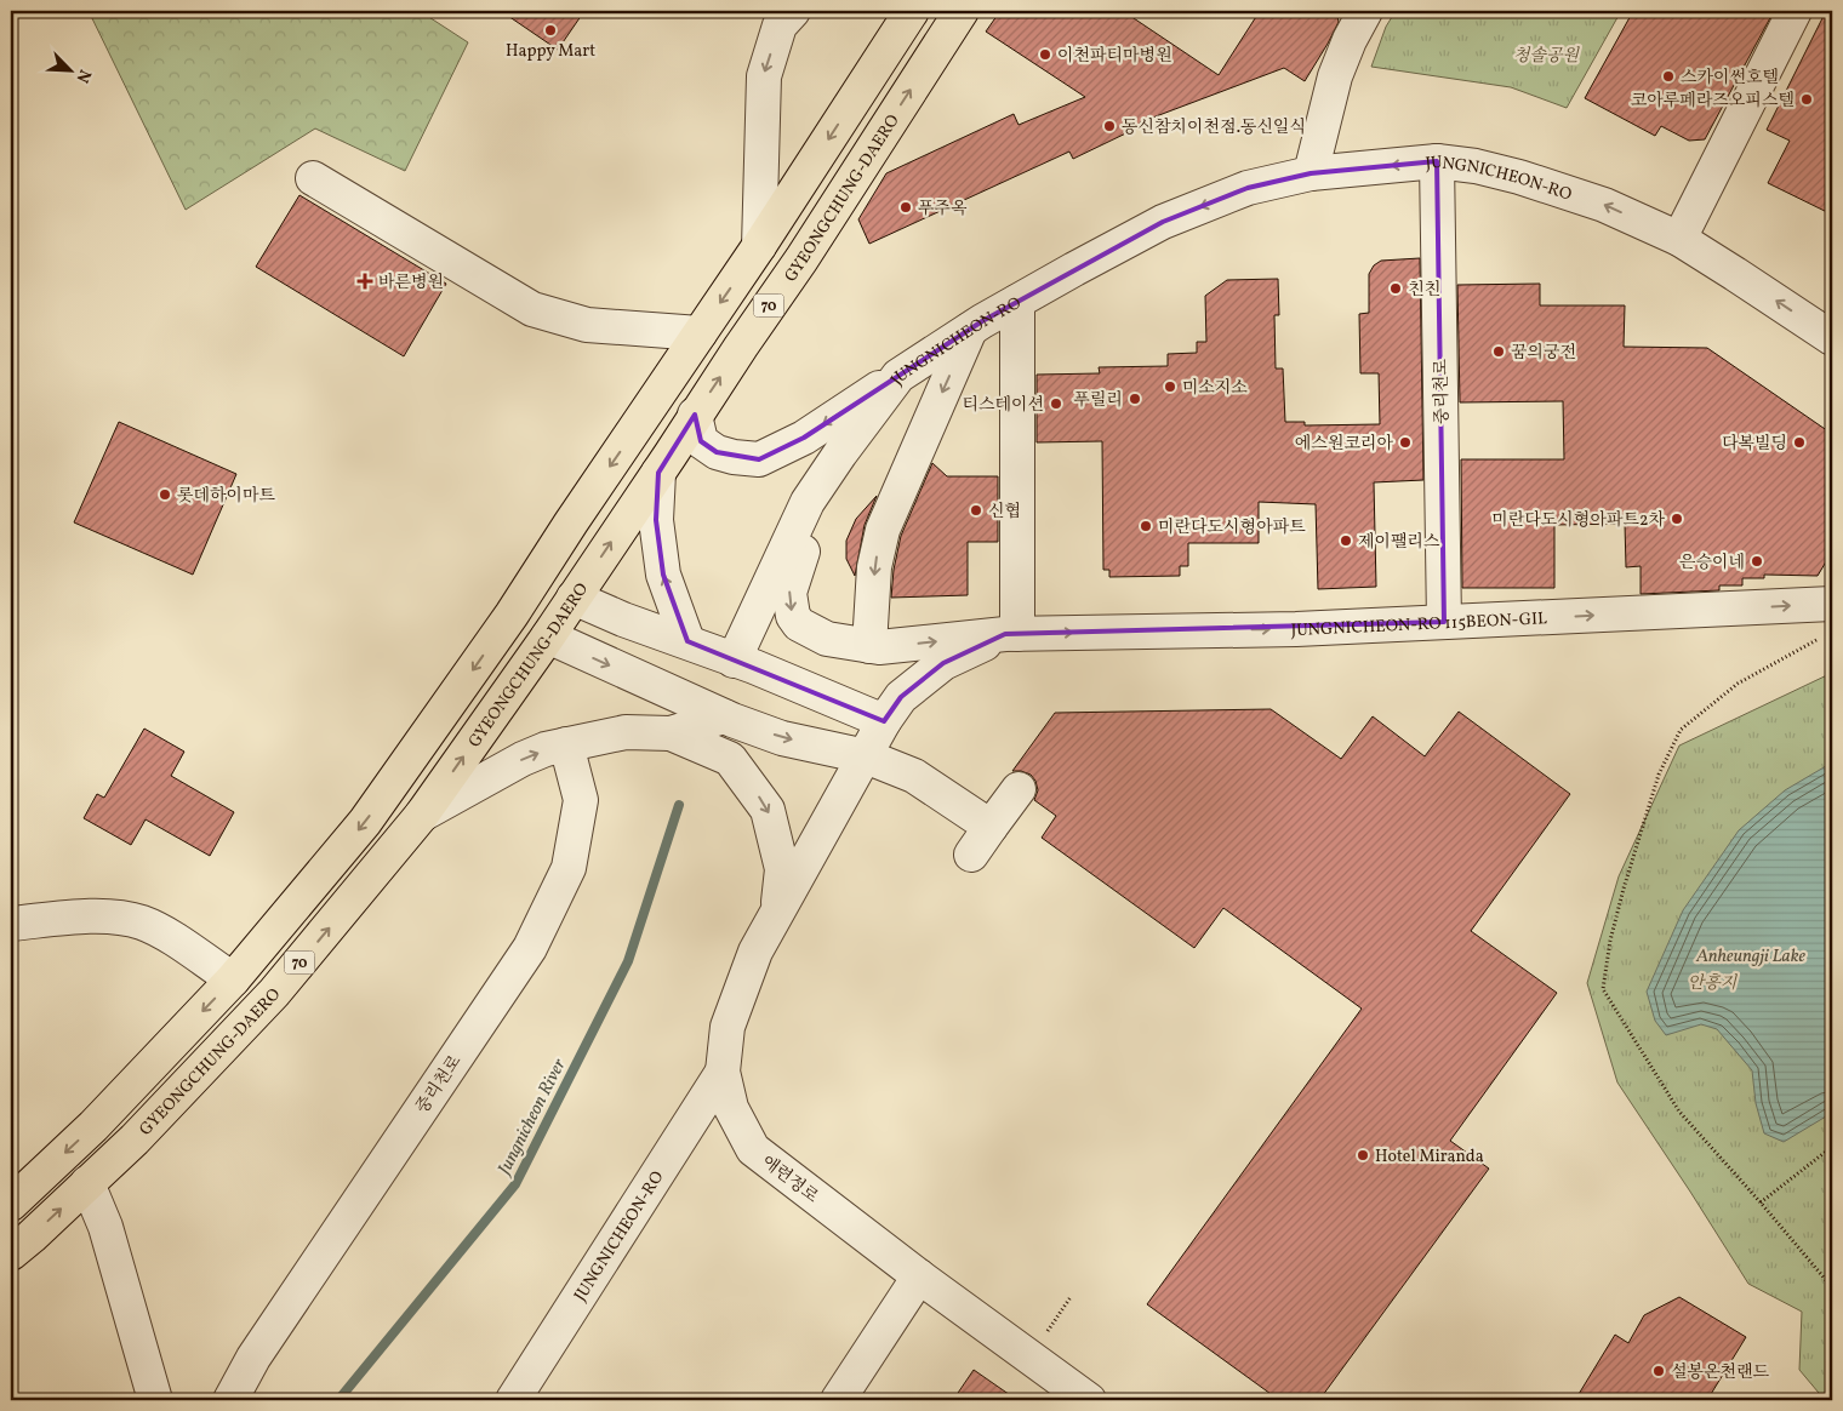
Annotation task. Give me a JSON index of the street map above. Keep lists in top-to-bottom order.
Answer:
{
  "streets": {
    "main road": ["GYEONGCHUNG-DAERO", "70"],
    "street": [
      "JUNGNICHEON-RO",
      "중리천로",
      "JUNGNICHEON-RO 115BEON-GIL",
      "애련정로"
    ]
  },
  "crossings": [
    ["JUNGNICHEON-RO", "중리천로"],
    ["JUNGNICHEON-RO", "애련정로"],
    ["중리천로", "JUNGNICHEON-RO 115BEON-GIL"]
  ],
  "one_way": ["JUNGNICHEON-RO", "JUNGNICHEON-RO 115BEON-GIL"],
  "water": ["Anheungji Lake", "Jungnicheon River"],
  "parks": ["청솔공원", "안흥지"],
  "places": {
    "other": [
      "Happy Mart",
      "이천파티마병원",
      "스카이썬호텔",
      "코아루페라즈오피스텔",
      "동신참치이천점.동신일식",
      "푸주옥",
      "친친",
      "꿈의궁전",
      "미소지소",
      "푸릴리",
      "티스테이션",
      "에스원코리아",
      "다복빌딩",
      "롯데하이마트",
      "신협",
      "미란다도시형아파트2차",
      "미란다도시형아파트",
      "제이팰리스",
      "은승이네",
      "Hotel Miranda",
      "설봉온천랜드"
    ],
    "health": ["바른병원"]
  },
  "north": "bottom right"
}
